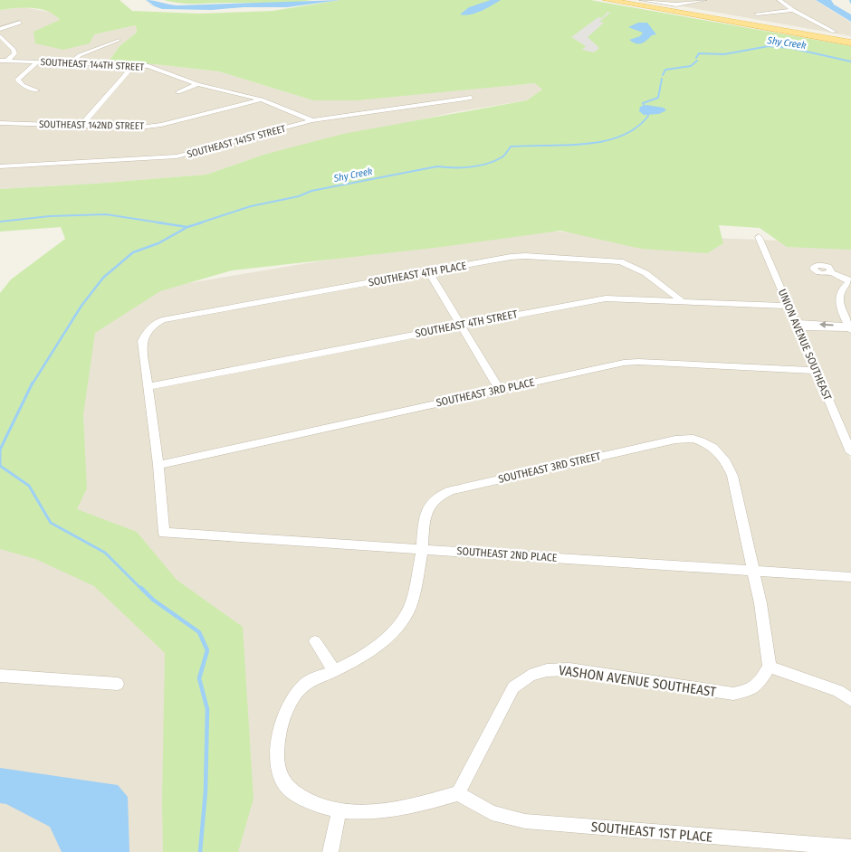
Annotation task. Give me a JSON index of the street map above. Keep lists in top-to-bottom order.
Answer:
{
  "streets": {
    "street": [
      "SOUTHEAST 144TH STREET",
      "SOUTHEAST 142ND STREET",
      "SOUTHEAST 141ST STREET",
      "SOUTHEAST 4TH PLACE",
      "SOUTHEAST 4TH STREET",
      "UNION AVENUE SOUTHEAST",
      "SOUTHEAST 3RD PLACE",
      "SOUTHEAST 3RD STREET",
      "SOUTHEAST 2ND PLACE",
      "VASHON AVENUE SOUTHEAST",
      "SOUTHEAST 1ST PLACE"
    ]
  },
  "crossings": [
    ["SOUTHEAST 144TH STREET", "SOUTHEAST 142ND STREET"],
    ["SOUTHEAST 144TH STREET", "SOUTHEAST 141ST STREET"],
    ["SOUTHEAST 4TH PLACE", "SOUTHEAST 4TH STREET"],
    ["SOUTHEAST 4TH STREET", "UNION AVENUE SOUTHEAST"],
    ["UNION AVENUE SOUTHEAST", "SOUTHEAST 3RD PLACE"],
    ["SOUTHEAST 3RD PLACE", "SOUTHEAST 2ND PLACE"],
    ["SOUTHEAST 3RD STREET", "SOUTHEAST 2ND PLACE"],
    ["VASHON AVENUE SOUTHEAST", "SOUTHEAST 1ST PLACE"]
  ],
  "water": ["Shy Creek"]
}
